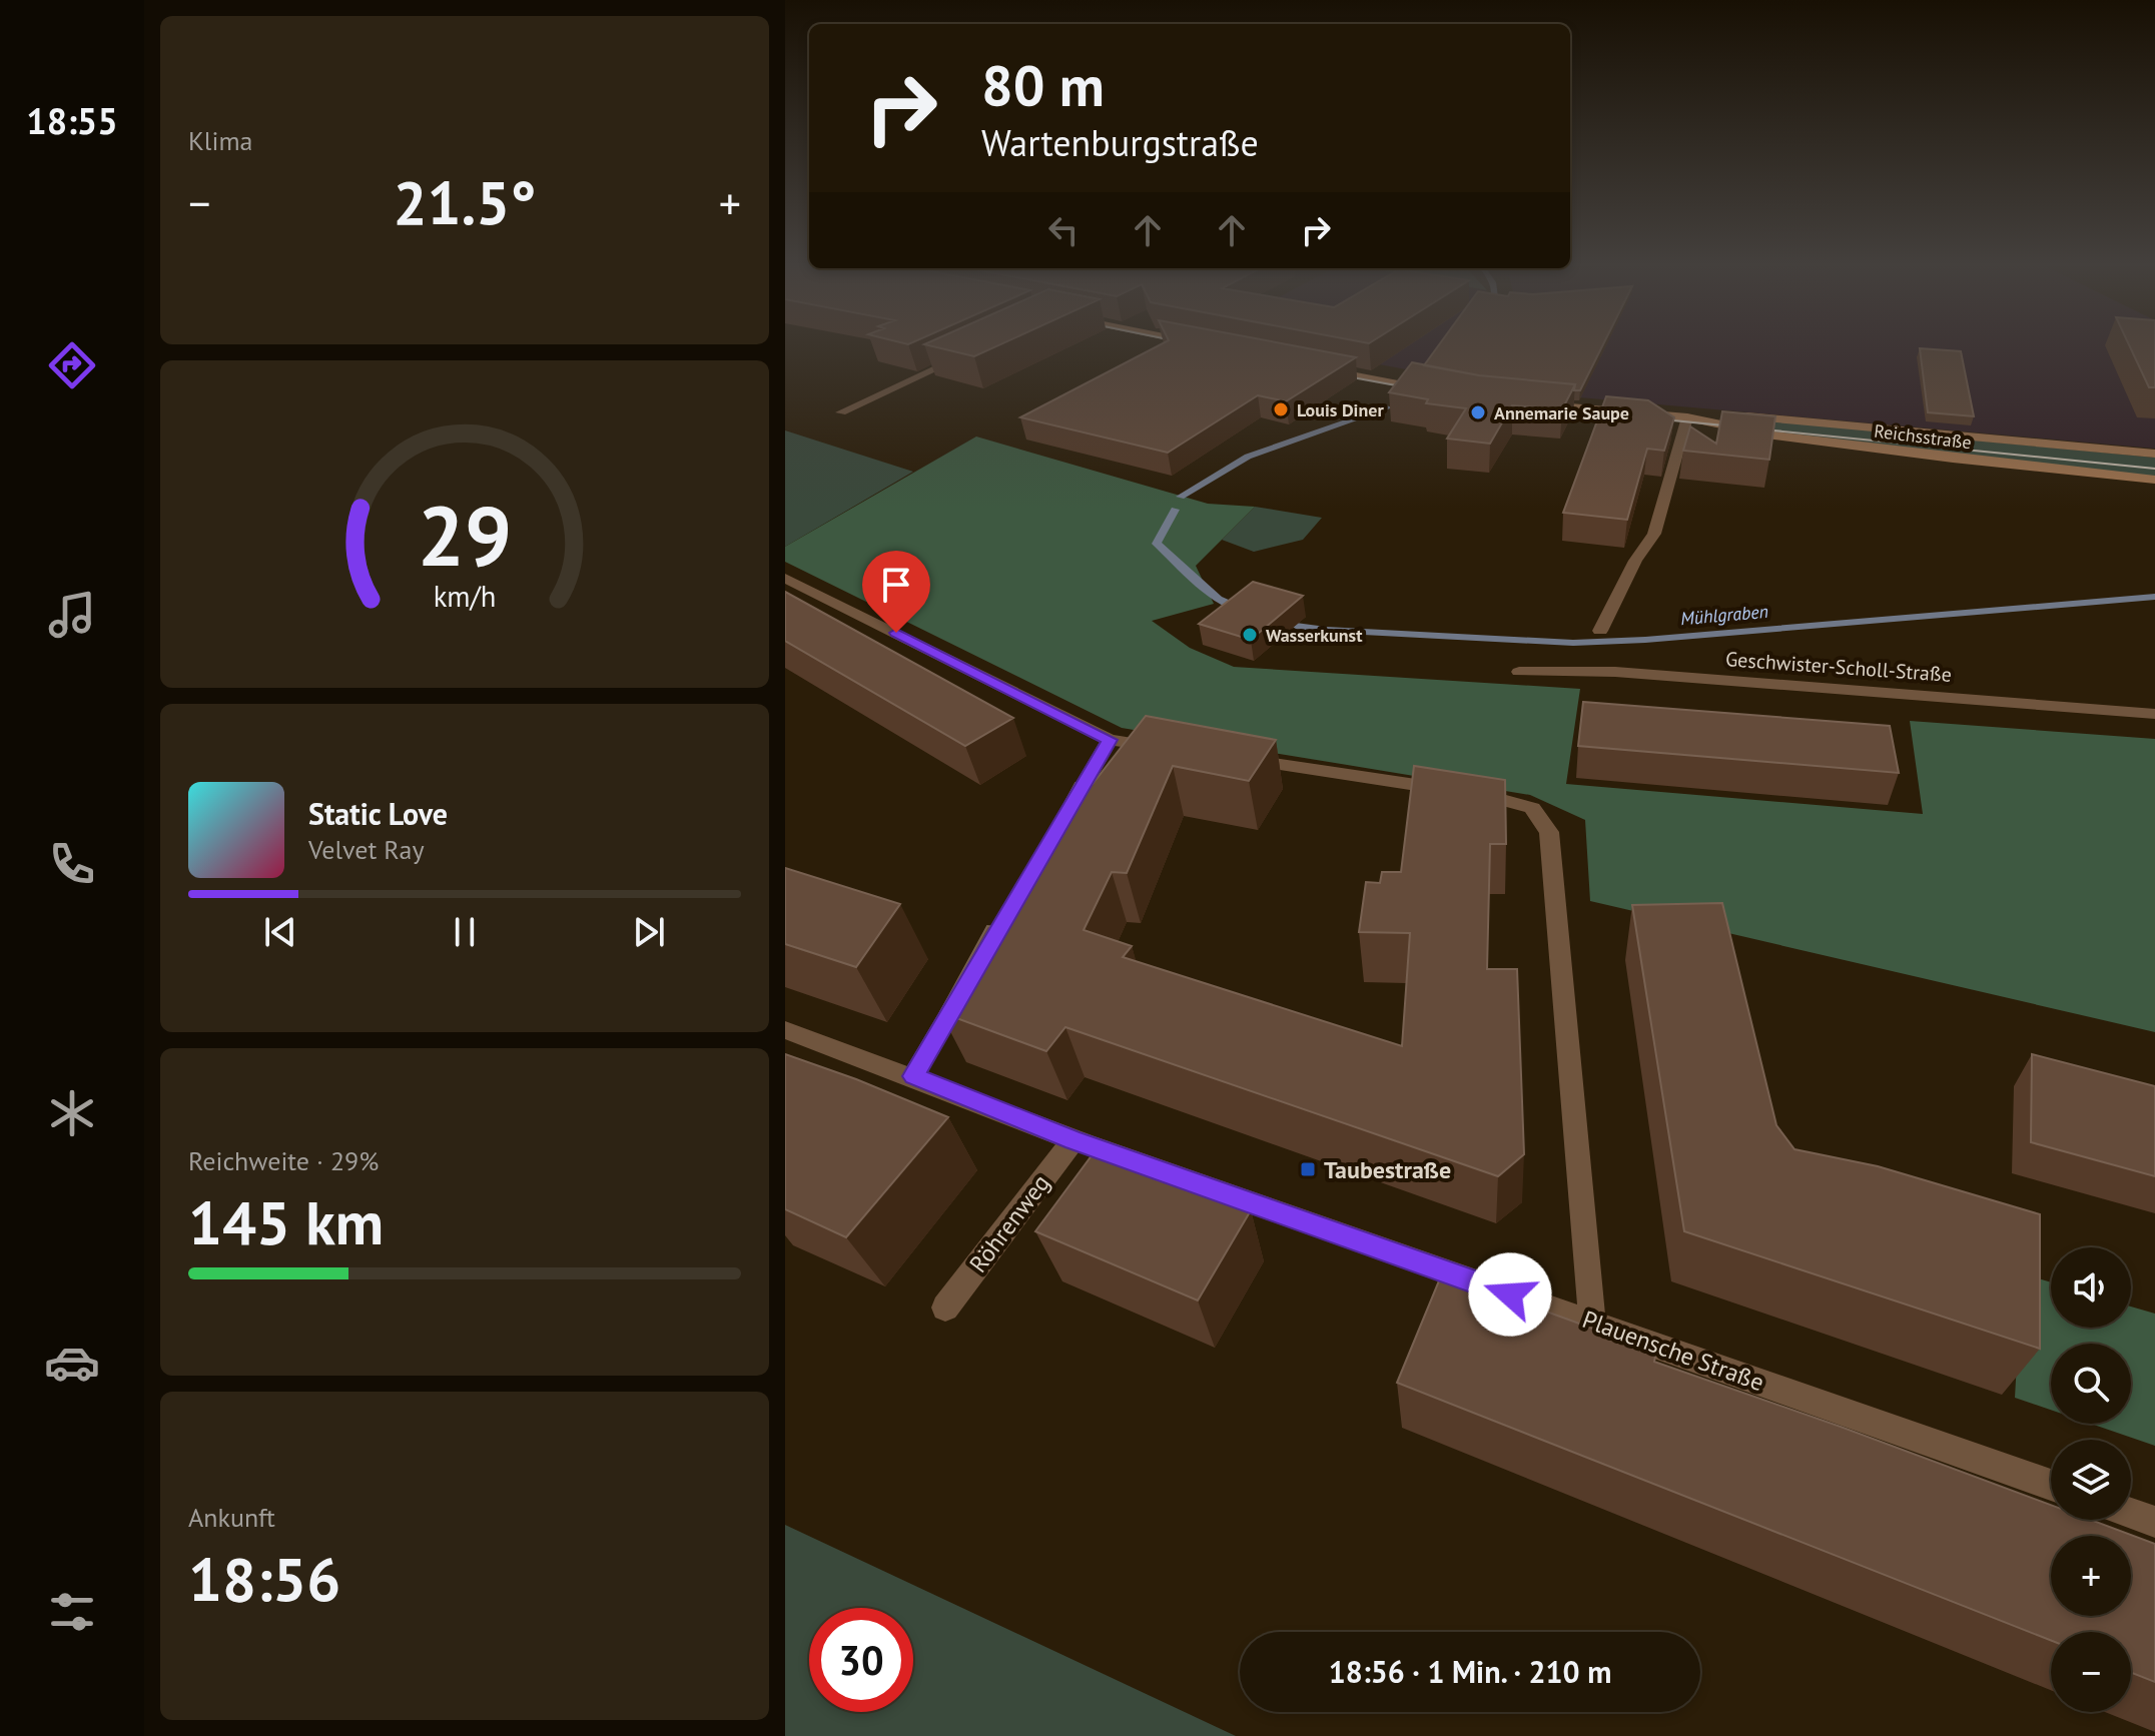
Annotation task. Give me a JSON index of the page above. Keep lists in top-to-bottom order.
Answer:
{
  "streets": {
    "main road": ["Reichsstraße"],
    "street": ["Geschwister-Scholl-Straße", "Röhrenweg", "Plauensche Straße"]
  },
  "crossings": [
    ["Röhrenweg", "Plauensche Straße"]
  ],
  "water": ["Mühlgraben"],
  "places": {
    "other": ["Louis Diner", "Annemarie Saupe", "Wasserkunst"],
    "transit": ["Taubestraße"]
  },
  "page": {
    "tabs": "18:55",
    "tile": [
      "Klima",
      ["Reichweite · 29%", "145 km"],
      ["Ankunft", "18:56"]
    ],
    "turn": ["80 m", "Wartenburgstraße"],
    "heat": ["−", "21.5°", "+"],
    "song": ["Static Love", "Velvet Ray"],
    "map_buttons": ["+", "−"],
    "limit": "30",
    "trip": "18:56 · 1 Min. · 210 m",
    "gauge": ["29", "km/h"]
  }
}
